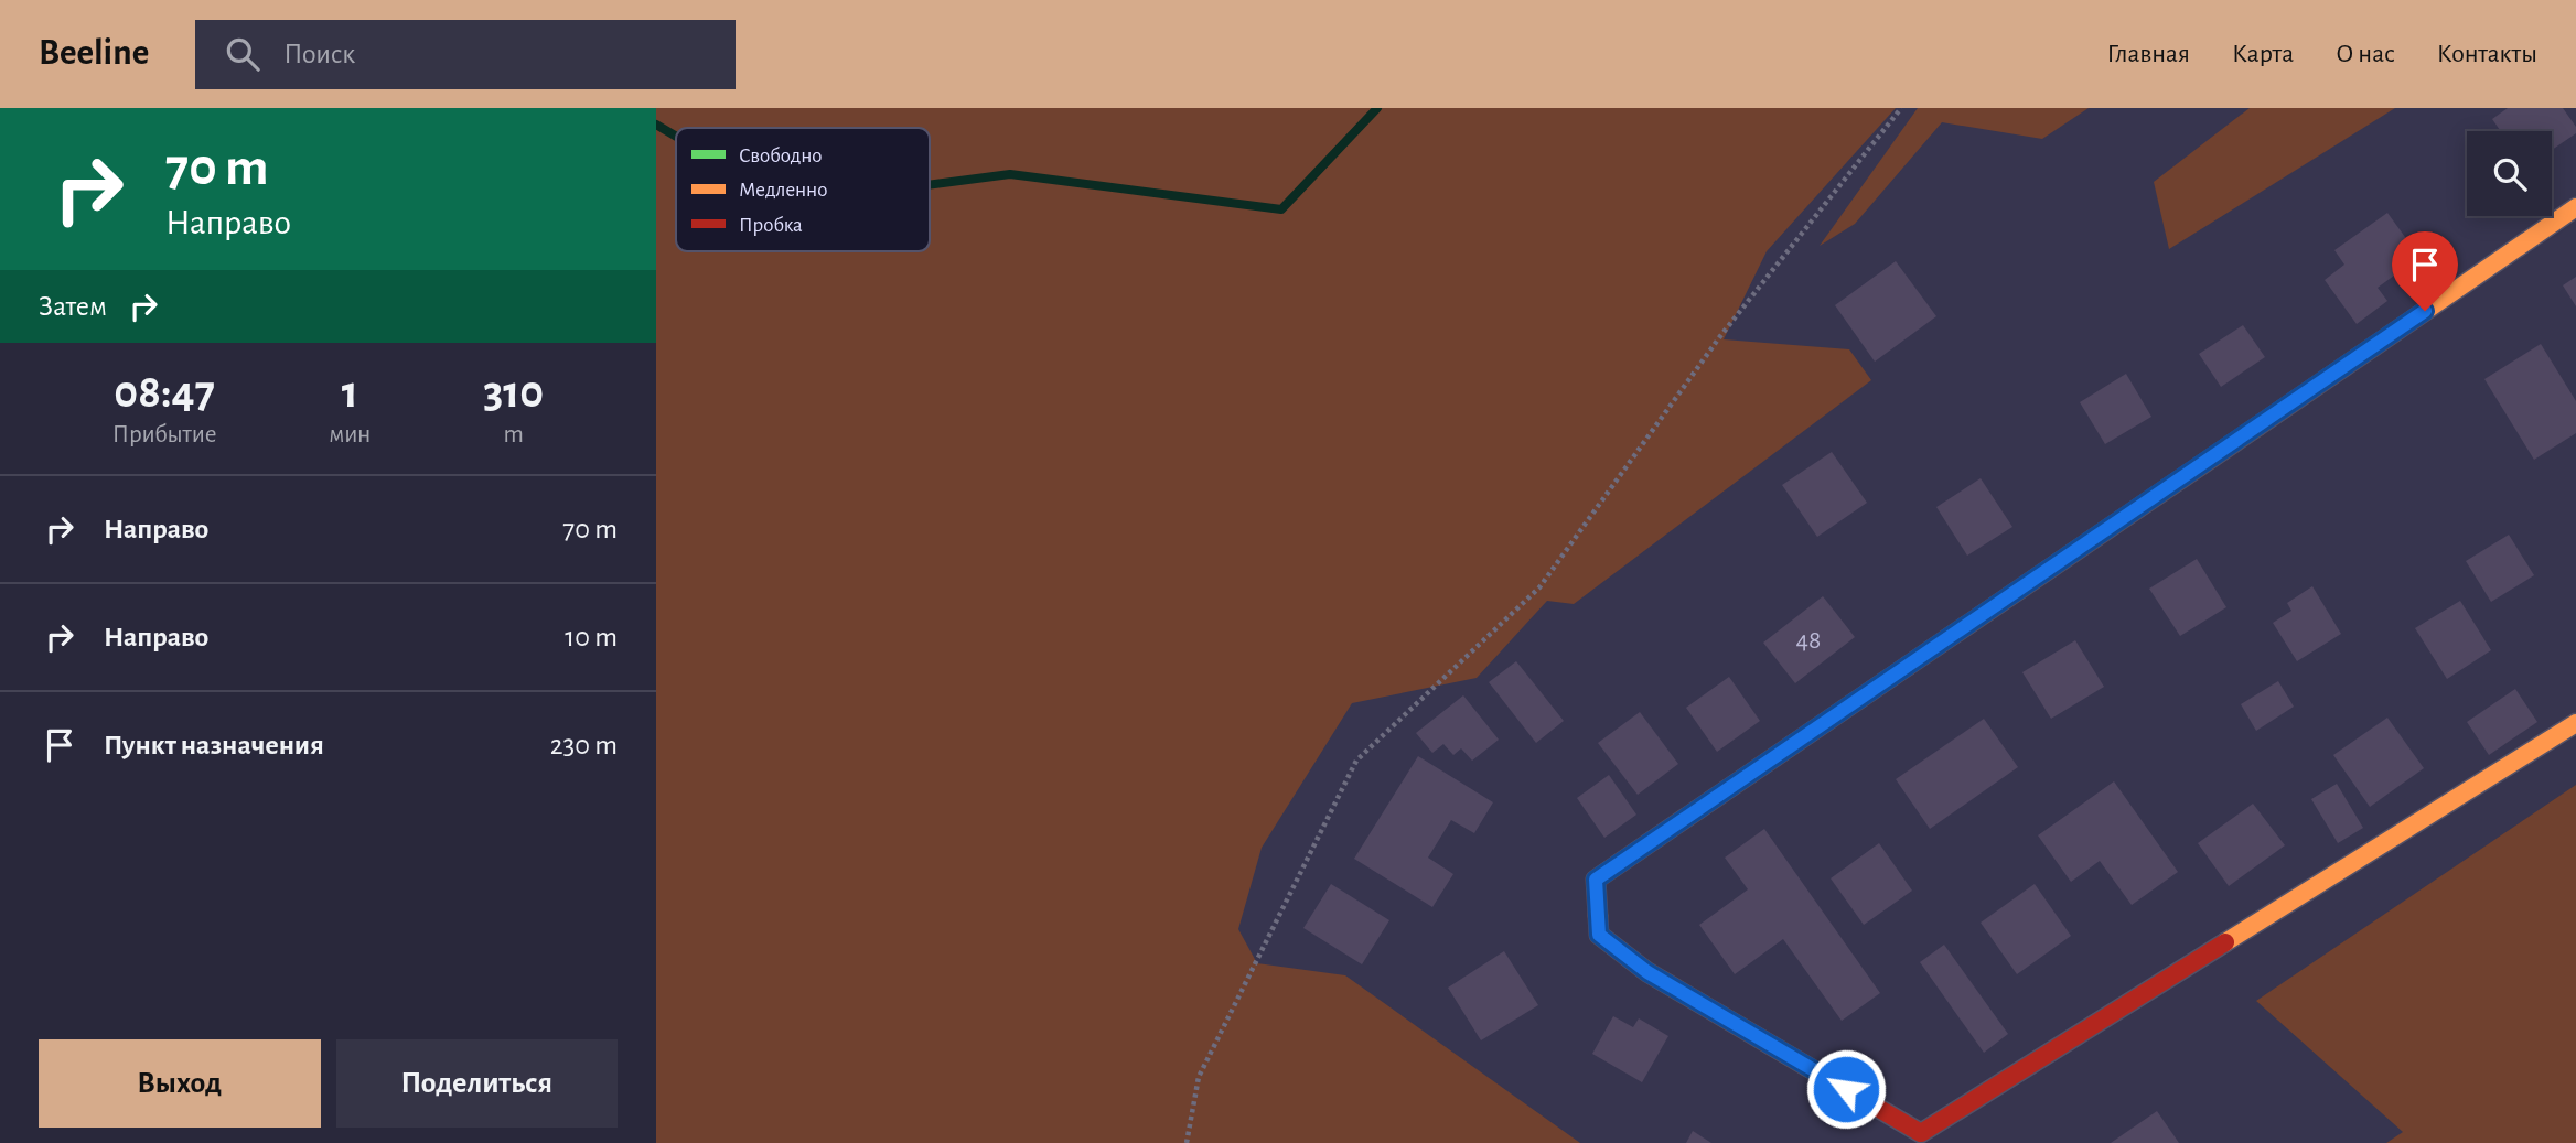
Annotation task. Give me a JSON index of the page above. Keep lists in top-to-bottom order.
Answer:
{
  "house_numbers": ["48"],
  "legend": ["Свободно", "Медленно", "Пробка"],
  "page": {
    "header": "Beeline",
    "search": "Поиск",
    "nav": [
      "Главная",
      "Карта",
      "О нас",
      "Контакты"
    ],
    "turn": ["70 m", "Направо"],
    "then": "Затем",
    "eta": [
      "08:47",
      "Прибытие",
      "1",
      "мин",
      "310",
      "m"
    ],
    "list": [
      {
        "name": "Направо",
        "value": "70 m"
      },
      {
        "name": "Направо",
        "value": "10 m"
      },
      {
        "name": "Пункт назначения",
        "value": "230 m"
      }
    ],
    "buttons": ["Выход", "Поделиться"]
  }
}
